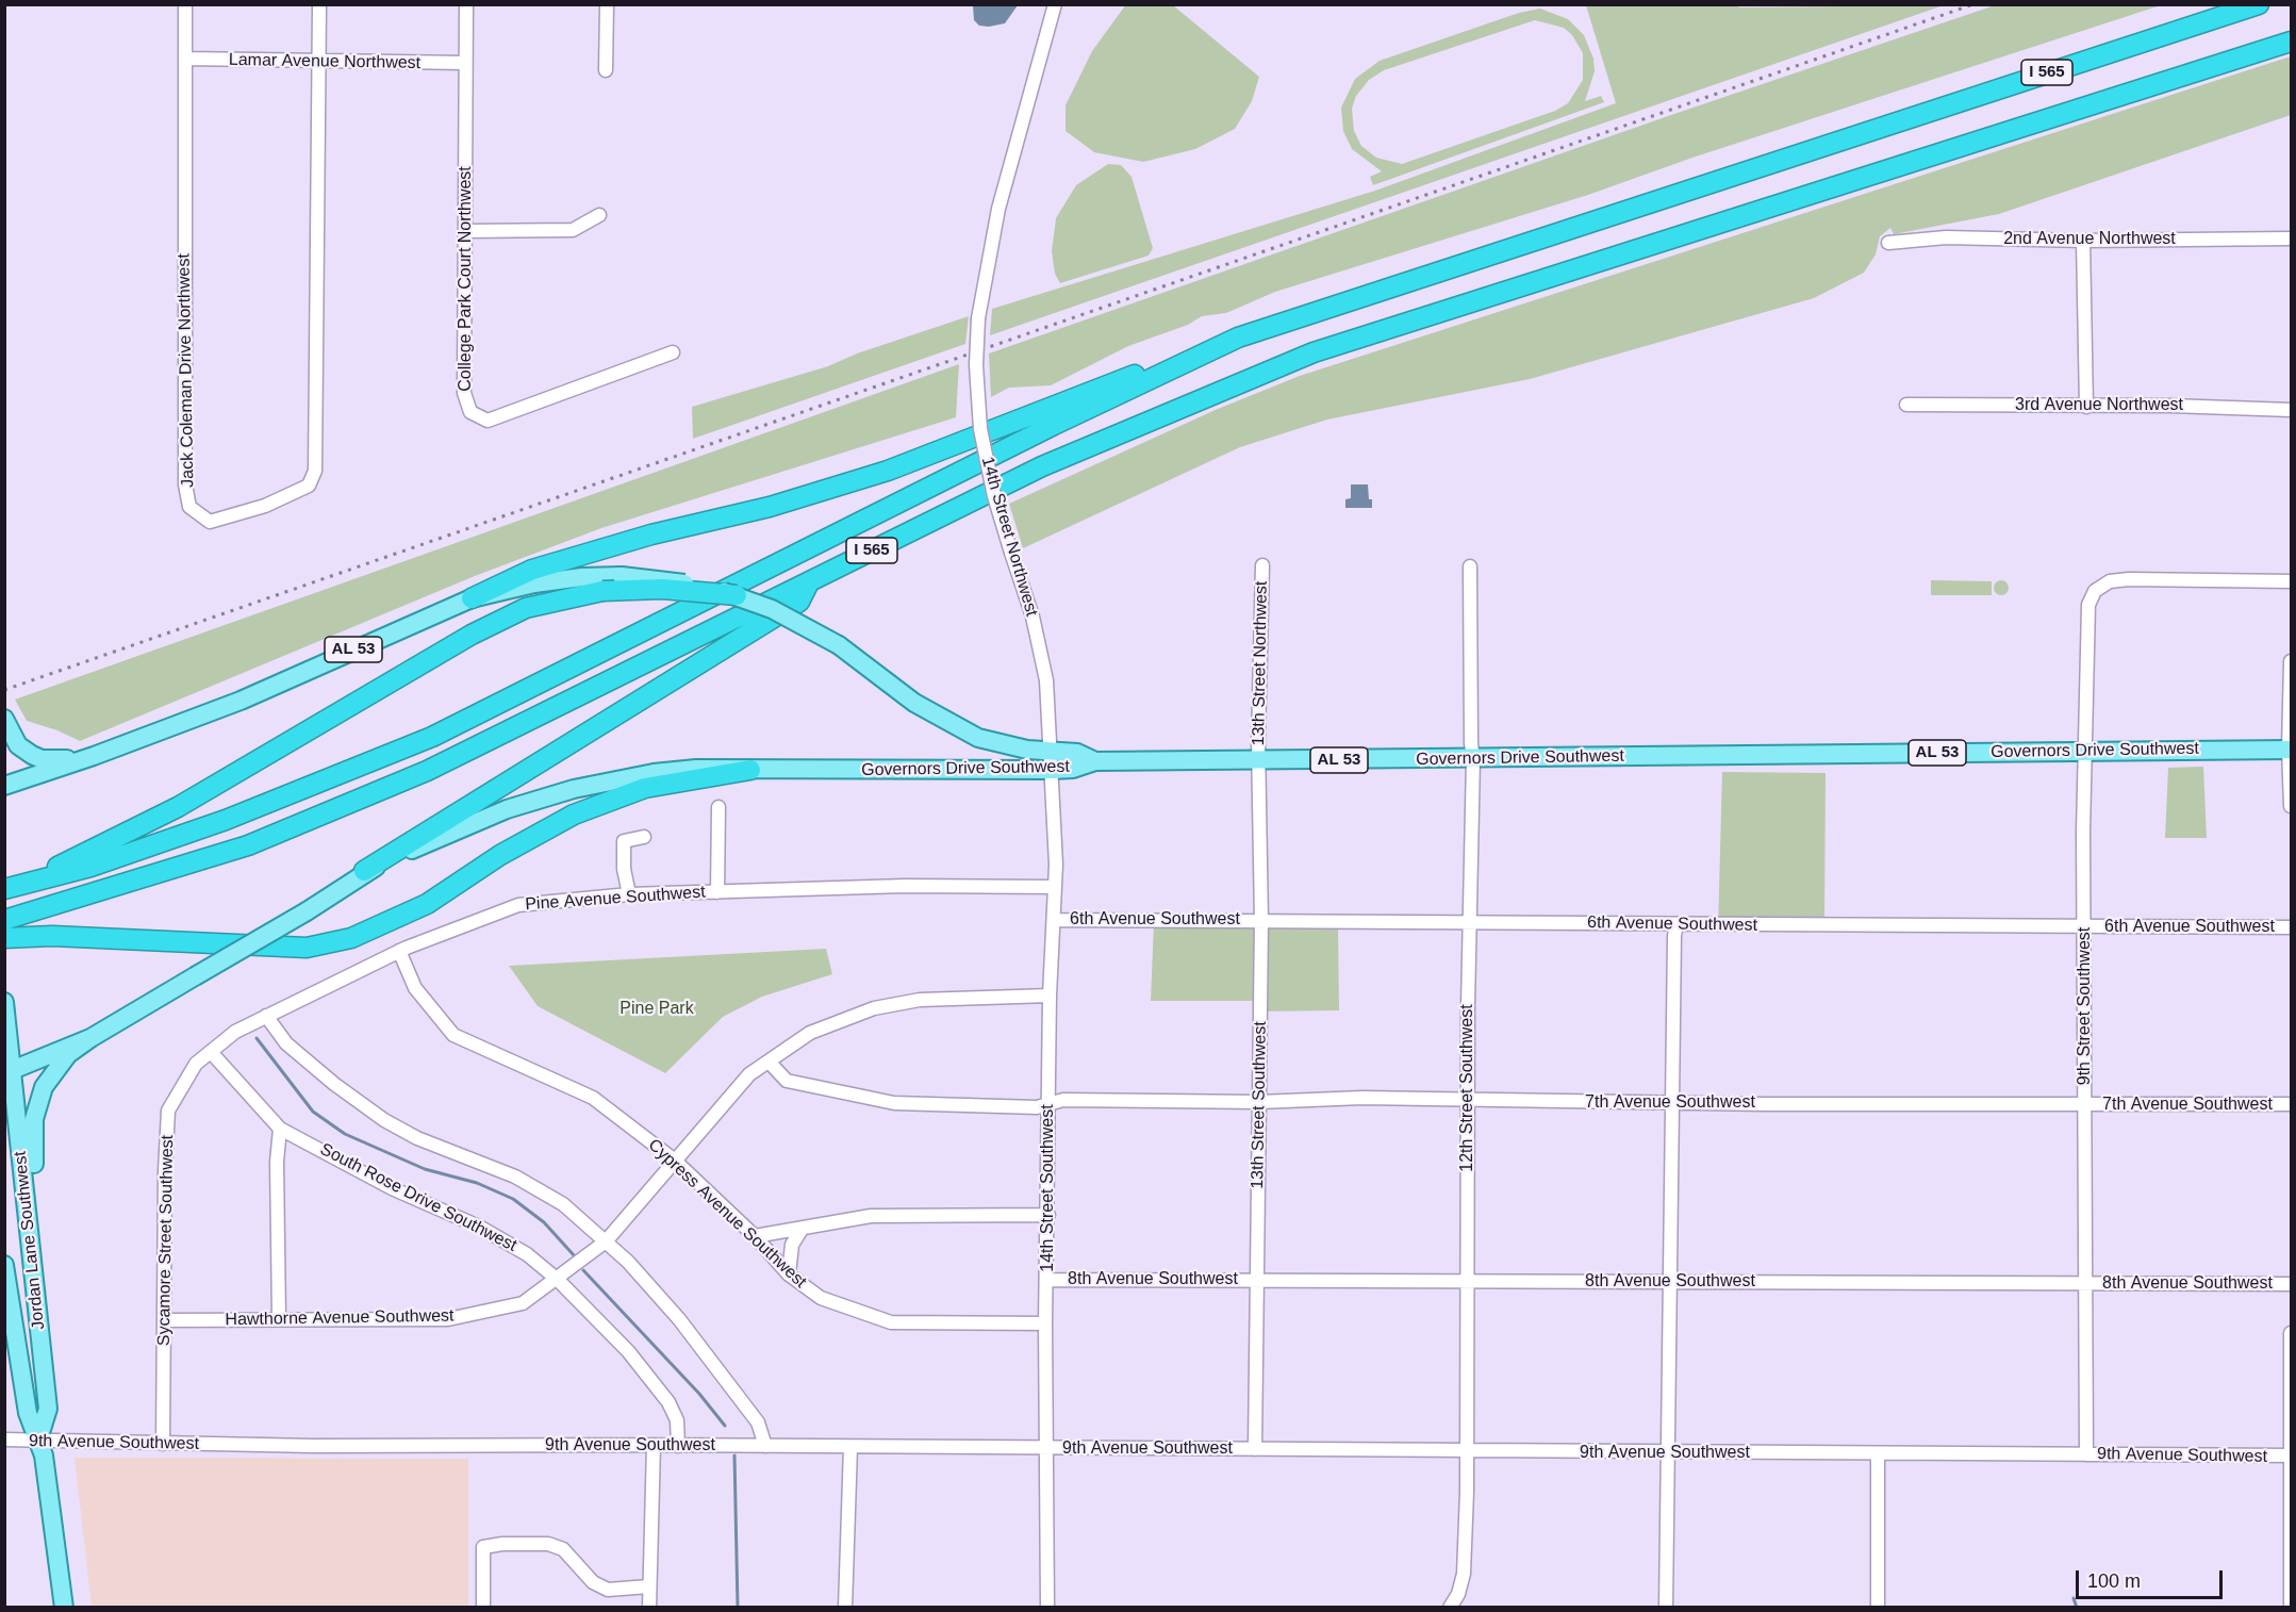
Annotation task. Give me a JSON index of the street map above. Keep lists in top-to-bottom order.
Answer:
{
  "streets": {
    "highway": ["I 565"],
    "main road": ["AL 53", "Governors Drive Southwest", "Jordan Lane Southwest"],
    "street": [
      "Lamar Avenue Northwest",
      "2nd Avenue Northwest",
      "College Park Court Northwest",
      "Jack Coleman Drive Northwest",
      "3rd Avenue Northwest",
      "14th Street Northwest",
      "13th Street Northwest",
      "Pine Avenue Southwest",
      "6th Avenue Southwest",
      "9th Street Southwest",
      "12th Street Southwest",
      "7th Avenue Southwest",
      "13th Street Southwest",
      "14th Street Southwest",
      "South Rose Drive Southwest",
      "Cypress Avenue Southwest",
      "Sycamore Street Southwest",
      "8th Avenue Southwest",
      "Hawthorne Avenue Southwest",
      "9th Avenue Southwest"
    ]
  },
  "crossings": [
    ["Lamar Avenue Northwest", "College Park Court Northwest"],
    ["Lamar Avenue Northwest", "Jack Coleman Drive Northwest"],
    ["14th Street Northwest", "AL 53"],
    ["14th Street Northwest", "Governors Drive Southwest"],
    ["14th Street Northwest", "14th Street Southwest"],
    ["AL 53", "Governors Drive Southwest"],
    ["AL 53", "Jordan Lane Southwest"],
    ["13th Street Northwest", "Governors Drive Southwest"],
    ["13th Street Northwest", "13th Street Southwest"],
    ["Governors Drive Southwest", "9th Street Southwest"],
    ["Governors Drive Southwest", "12th Street Southwest"],
    ["Governors Drive Southwest", "13th Street Southwest"],
    ["Governors Drive Southwest", "14th Street Southwest"],
    ["Pine Avenue Southwest", "14th Street Southwest"],
    ["Pine Avenue Southwest", "South Rose Drive Southwest"],
    ["Pine Avenue Southwest", "Cypress Avenue Southwest"],
    ["Pine Avenue Southwest", "Sycamore Street Southwest"],
    ["6th Avenue Southwest", "9th Street Southwest"],
    ["6th Avenue Southwest", "12th Street Southwest"],
    ["6th Avenue Southwest", "13th Street Southwest"],
    ["6th Avenue Southwest", "14th Street Southwest"],
    ["9th Street Southwest", "7th Avenue Southwest"],
    ["9th Street Southwest", "8th Avenue Southwest"],
    ["9th Street Southwest", "9th Avenue Southwest"],
    ["12th Street Southwest", "7th Avenue Southwest"],
    ["12th Street Southwest", "8th Avenue Southwest"],
    ["12th Street Southwest", "9th Avenue Southwest"],
    ["7th Avenue Southwest", "13th Street Southwest"],
    ["7th Avenue Southwest", "14th Street Southwest"],
    ["7th Avenue Southwest", "Hawthorne Avenue Southwest"],
    ["13th Street Southwest", "8th Avenue Southwest"],
    ["13th Street Southwest", "9th Avenue Southwest"],
    ["14th Street Southwest", "Cypress Avenue Southwest"],
    ["14th Street Southwest", "8th Avenue Southwest"],
    ["14th Street Southwest", "Hawthorne Avenue Southwest"],
    ["14th Street Southwest", "9th Avenue Southwest"],
    ["South Rose Drive Southwest", "Sycamore Street Southwest"],
    ["South Rose Drive Southwest", "Hawthorne Avenue Southwest"],
    ["South Rose Drive Southwest", "9th Avenue Southwest"],
    ["Cypress Avenue Southwest", "Hawthorne Avenue Southwest"],
    ["Jordan Lane Southwest", "9th Avenue Southwest"],
    ["Sycamore Street Southwest", "Hawthorne Avenue Southwest"],
    ["Sycamore Street Southwest", "9th Avenue Southwest"]
  ],
  "parks": ["Pine Park"],
  "scale_bar": "100 m"
}
